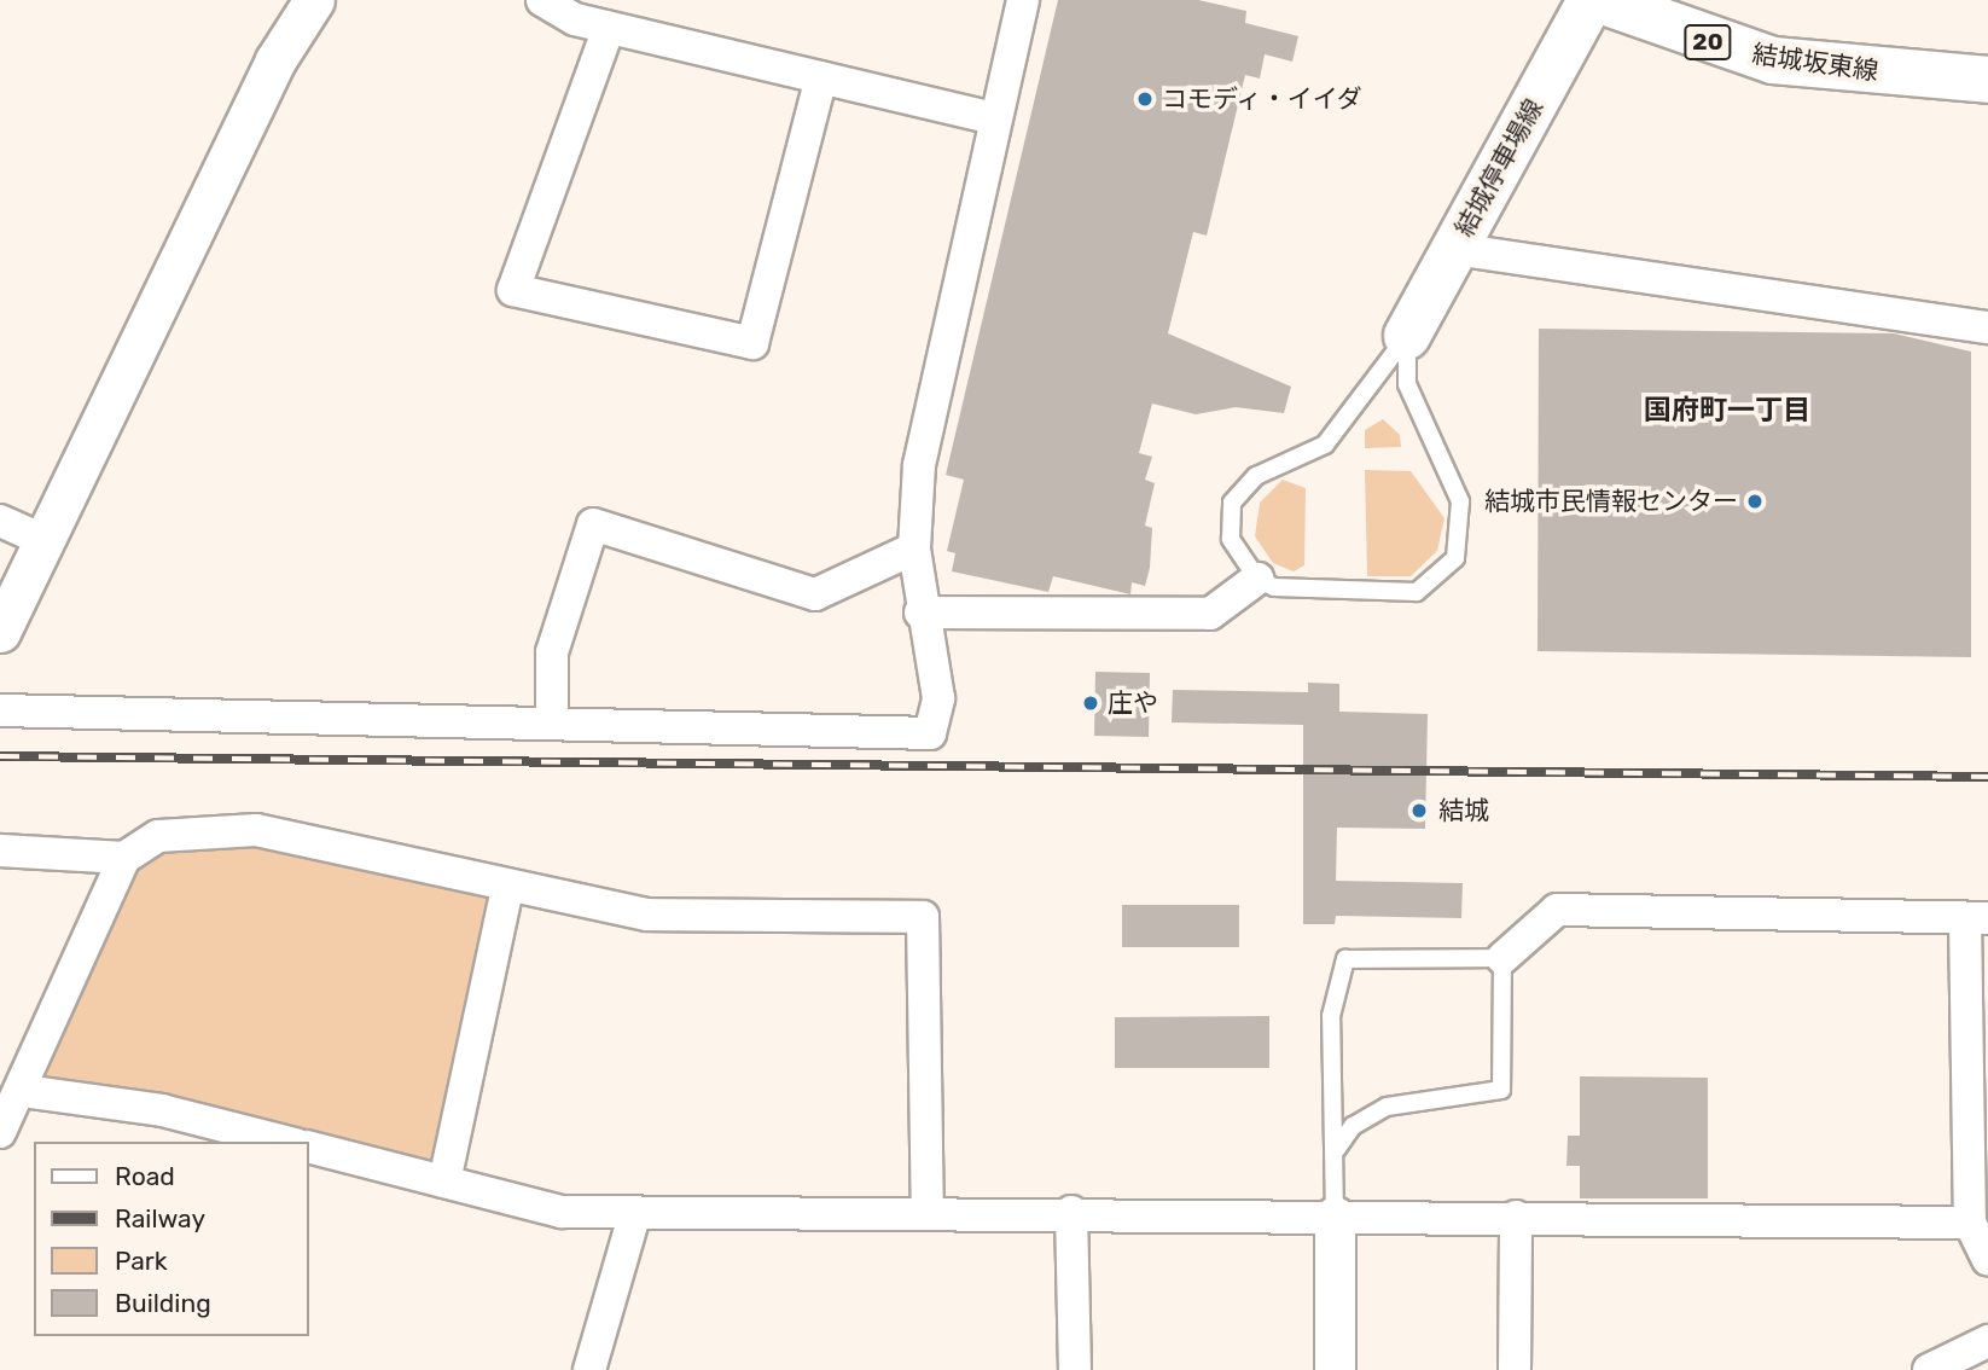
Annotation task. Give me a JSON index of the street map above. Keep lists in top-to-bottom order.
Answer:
{
  "streets": {
    "main road": ["20", "結城坂東線", "結城停車場線"]
  },
  "districts": ["国府町一丁目"],
  "places": [
    "コモディ・イイダ",
    "結城市民情報センター",
    "庄や",
    "結城"
  ],
  "legend": [
    "Road",
    "Railway",
    "Park",
    "Building"
  ]
}
